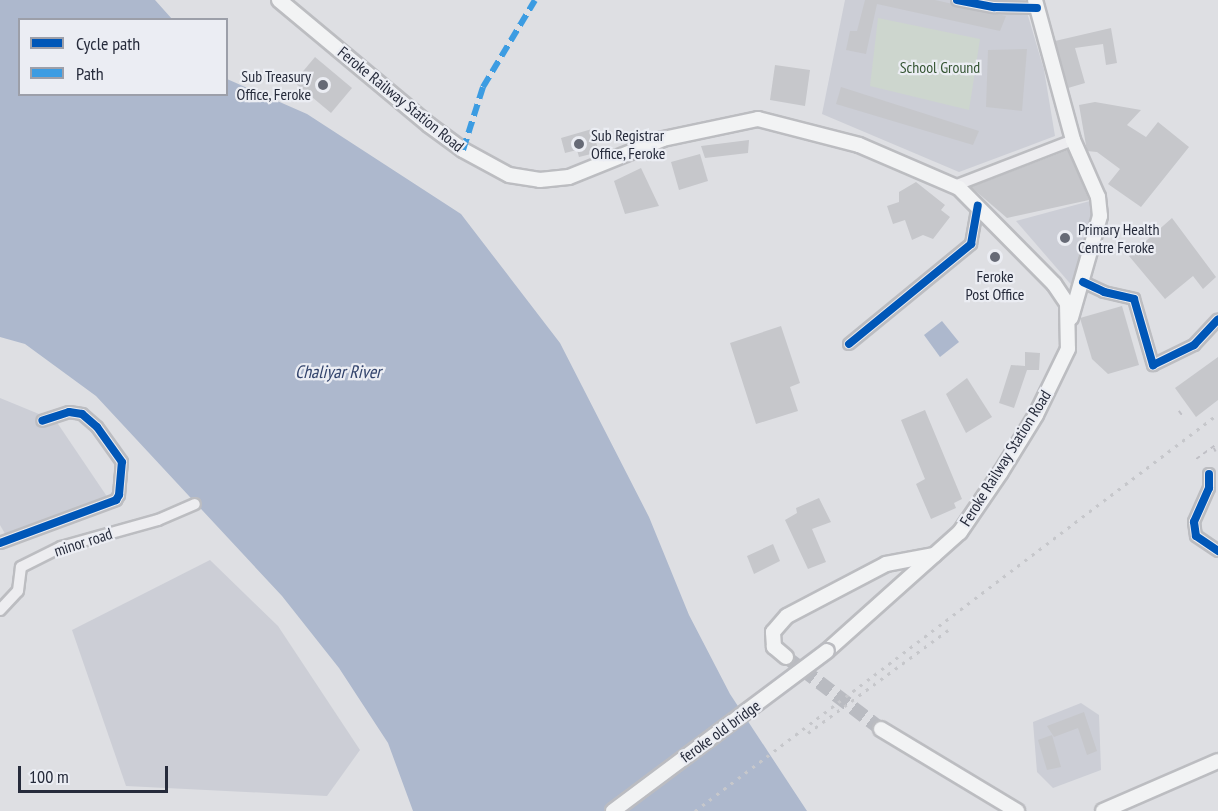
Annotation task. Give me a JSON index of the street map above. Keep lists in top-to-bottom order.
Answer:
{
  "streets": {
    "main road": ["Feroke Railway Station Road", "feroke old bridge"],
    "street": ["minor road"]
  },
  "crossings": [
    ["Feroke Railway Station Road", "feroke old bridge"]
  ],
  "water": ["Chaliyar River"],
  "parks": ["School Ground"],
  "places": [
    "Sub Treasury Office, Feroke",
    "Sub Registrar Office, Feroke",
    "Primary Health Centre Feroke",
    "Feroke Post Office"
  ],
  "legend": ["Cycle path", "Path"],
  "scale_bar": "100 m"
}
